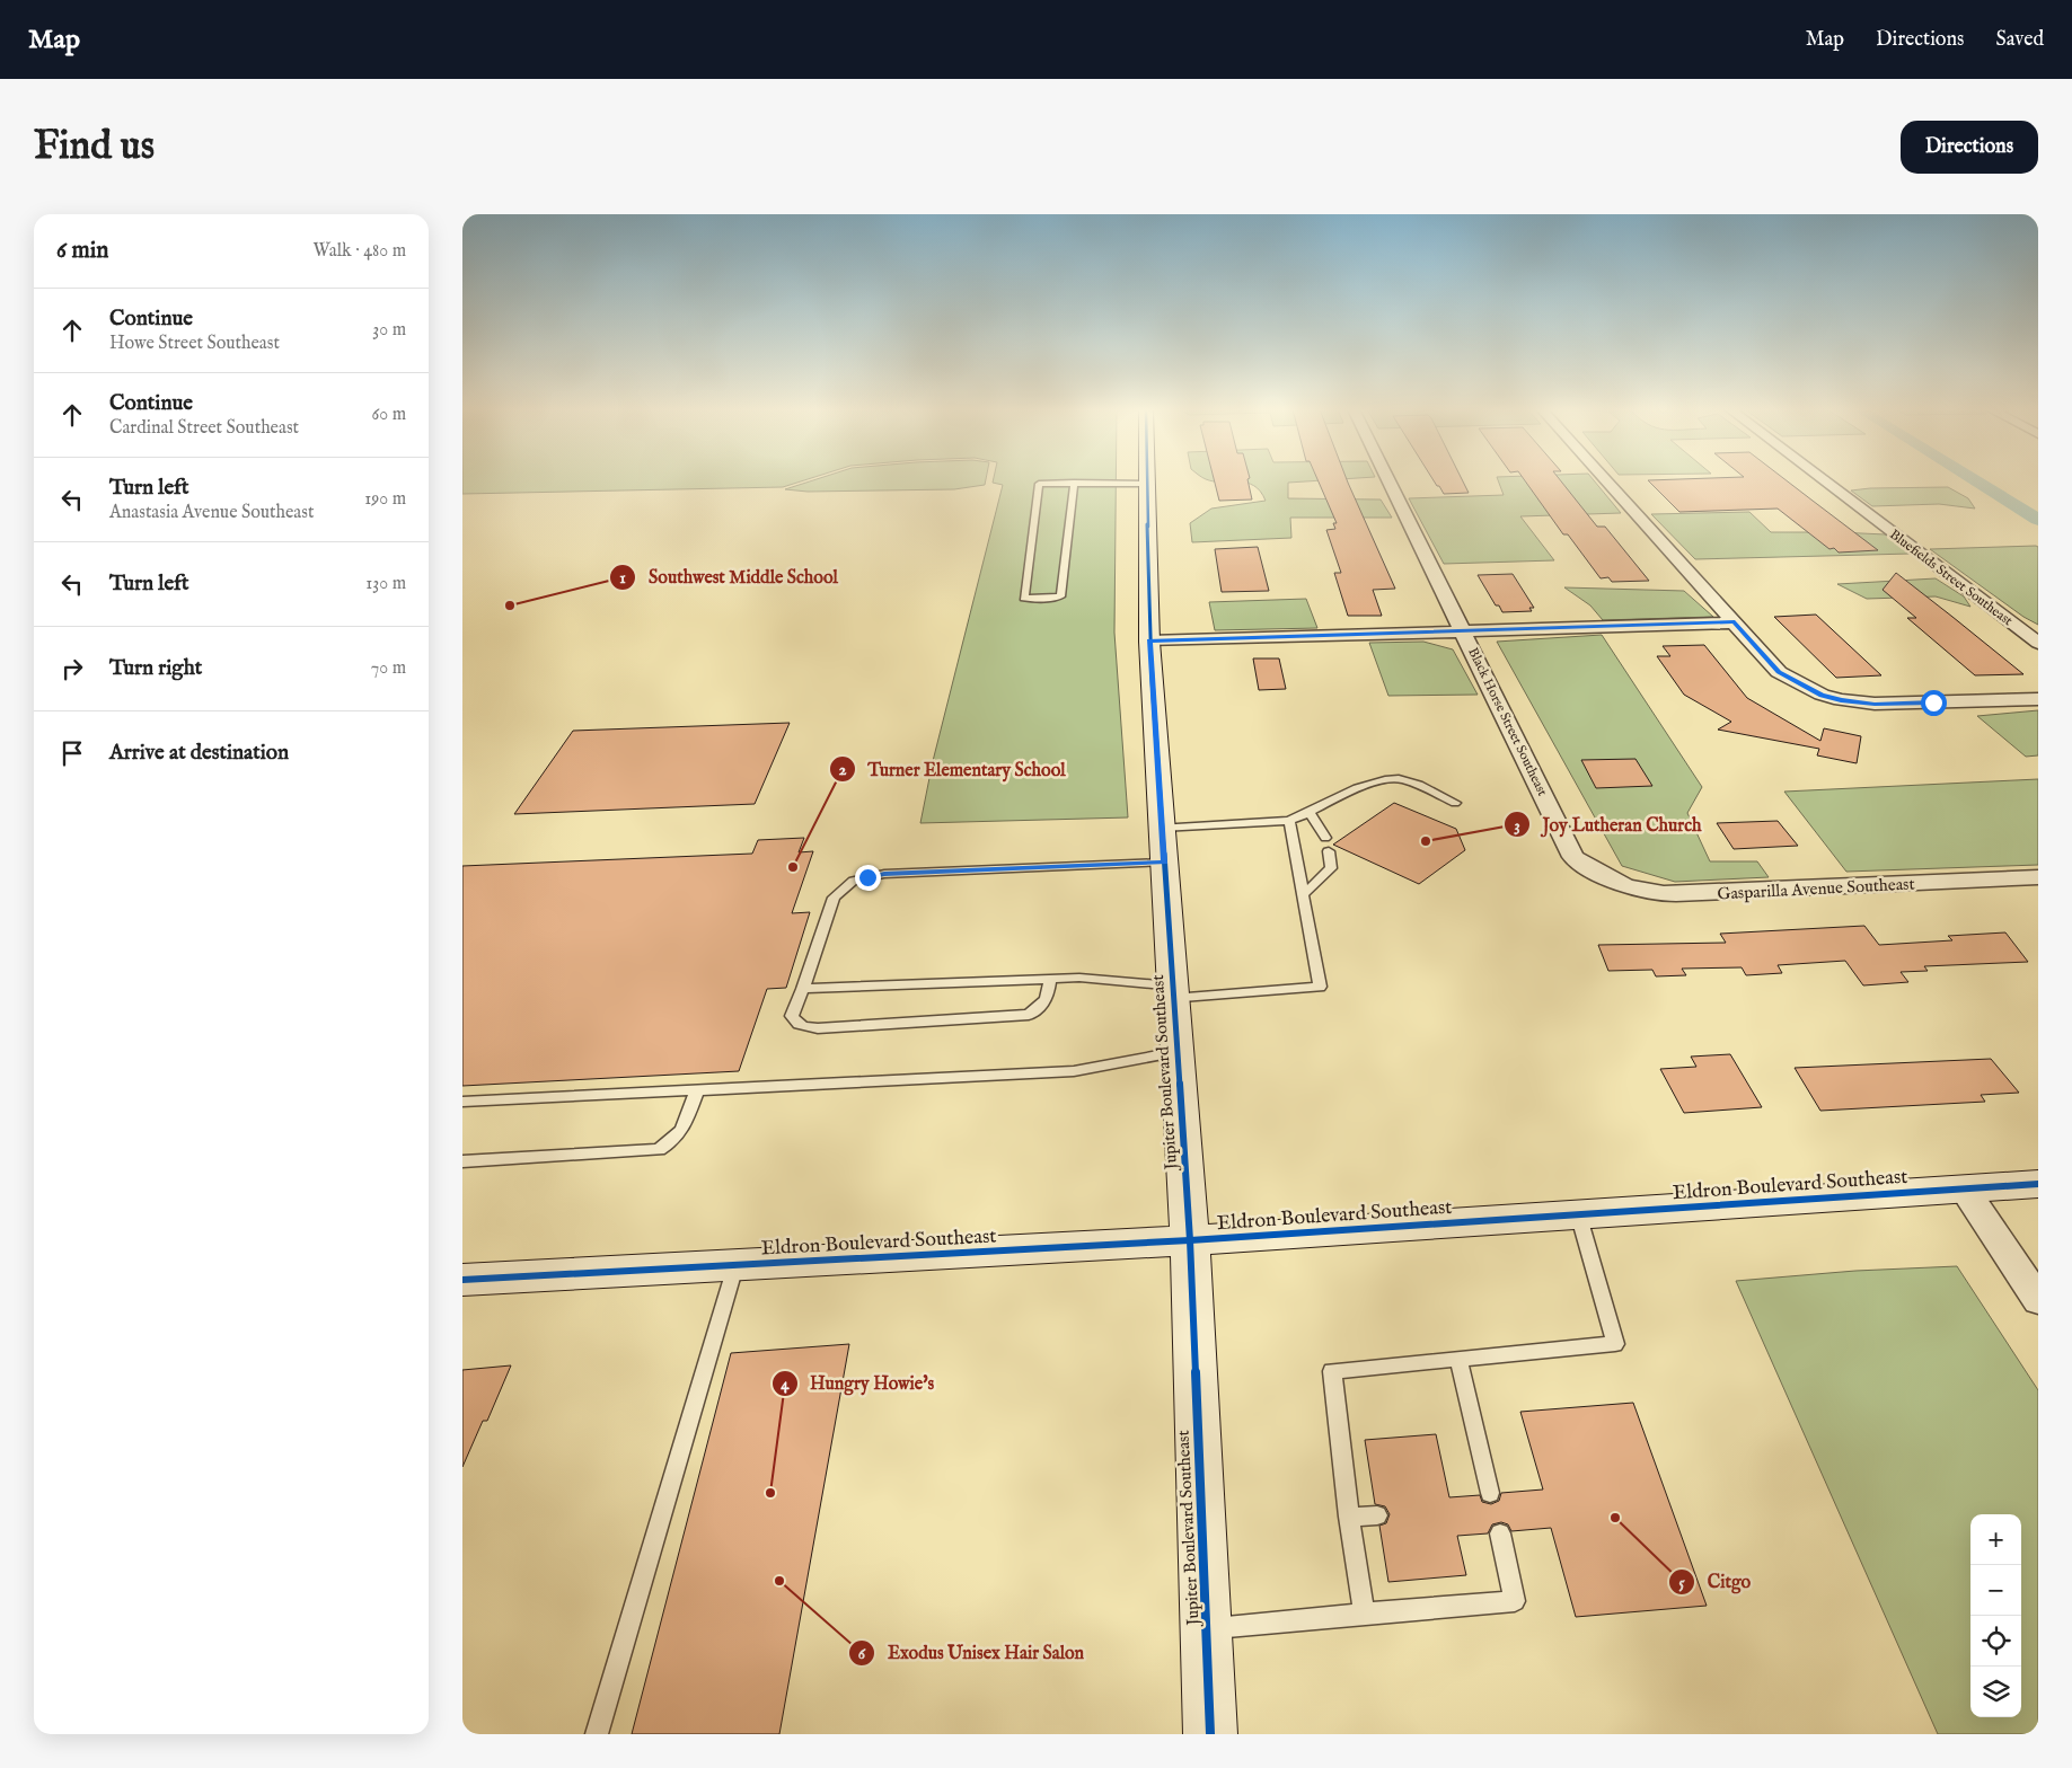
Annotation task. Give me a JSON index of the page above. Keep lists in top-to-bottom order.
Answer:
{
  "streets": {
    "street": [
      "Bluefields Street Southeast",
      "Black Horse Street Southeast",
      "Gasparilla Avenue Southeast",
      "Jupiter Boulevard Southeast",
      "Eldron Boulevard Southeast"
    ]
  },
  "crossings": [
    ["Black Horse Street Southeast", "Gasparilla Avenue Southeast"],
    ["Jupiter Boulevard Southeast", "Eldron Boulevard Southeast"]
  ],
  "places": [
    "Southwest Middle School",
    "Joy Lutheran Church",
    "Turner Elementary School",
    "Hungry Howie's",
    "Citgo",
    "Exodus Unisex Hair Salon"
  ],
  "page": {
    "header": "Map",
    "nav": ["Map", "Directions", "Saved"],
    "buttons": "Directions",
    "title": "Find us",
    "heading": ["6 min", "Walk · 480 m"],
    "list": [
      ["Continue", "Howe Street Southeast", "30 m"],
      ["Continue", "Cardinal Street Southeast", "60 m"],
      ["Turn left", "Anastasia Avenue Southeast", "190 m"],
      ["Turn left", "130 m"],
      ["Turn right", "70 m"],
      "Arrive at destination"
    ],
    "map_buttons": ["+", "−"]
  }
}
